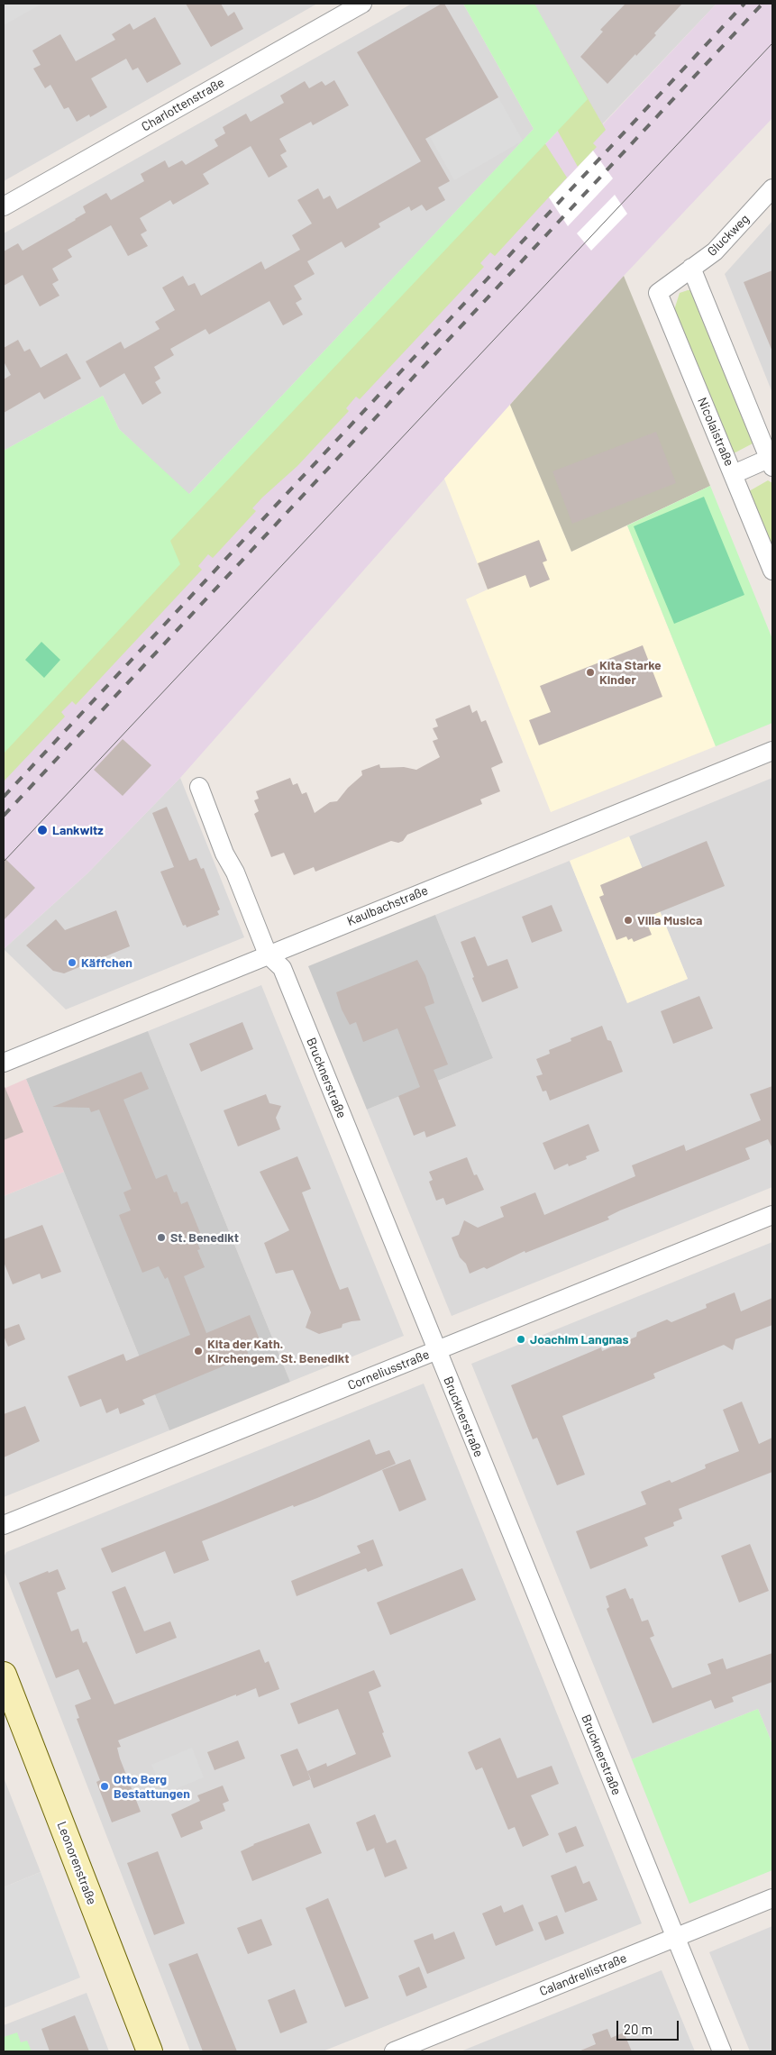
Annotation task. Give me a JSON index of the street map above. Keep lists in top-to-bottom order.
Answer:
{
  "streets": {
    "main road": ["Leonorenstraße"],
    "street": [
      "Charlottenstraße",
      "Gluckweg",
      "Nicolaistraße",
      "Kaulbachstraße",
      "Brucknerstraße",
      "Corneliusstraße",
      "Calandrellistraße"
    ]
  },
  "crossings": [
    ["Gluckweg", "Nicolaistraße"],
    ["Kaulbachstraße", "Brucknerstraße"],
    ["Brucknerstraße", "Corneliusstraße"],
    ["Brucknerstraße", "Calandrellistraße"]
  ],
  "places": [
    "Kita Starke Kinder",
    "Lankwitz",
    "Villa Musica",
    "Käffchen",
    "St. Benedikt",
    "Joachim Langnas",
    "Kita der Kath. Kirchengem. St. Benedikt",
    "Otto Berg Bestattungen"
  ],
  "scale_bar": "20 m"
}
